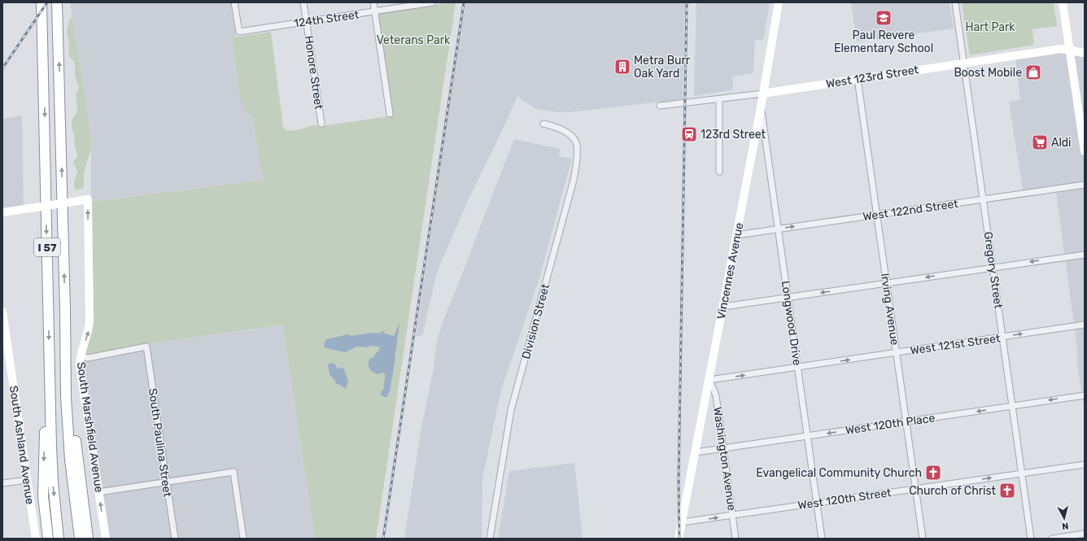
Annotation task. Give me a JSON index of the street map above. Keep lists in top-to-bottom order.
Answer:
{
  "streets": {
    "highway": ["I 57"],
    "main road": [
      "West 123rd Street",
      "Vincennes Avenue",
      "South Marshfield Avenue",
      "South Ashland Avenue"
    ],
    "street": [
      "124th Street",
      "Honore Street",
      "West 122nd Street",
      "Gregory Street",
      "Irving Avenue",
      "Division Street",
      "Longwood Drive",
      "West 121st Street",
      "West 120th Place",
      "South Paulina Street",
      "Washington Avenue",
      "West 120th Street"
    ]
  },
  "crossings": [
    ["124th Street", "Honore Street"],
    ["West 123rd Street", "Gregory Street"],
    ["West 123rd Street", "Vincennes Avenue"],
    ["West 123rd Street", "Irving Avenue"],
    ["West 122nd Street", "Gregory Street"],
    ["West 122nd Street", "Vincennes Avenue"],
    ["West 122nd Street", "Irving Avenue"],
    ["West 122nd Street", "Longwood Drive"],
    ["Gregory Street", "West 121st Street"],
    ["Gregory Street", "West 120th Place"],
    ["Gregory Street", "West 120th Street"],
    ["Vincennes Avenue", "Longwood Drive"],
    ["Vincennes Avenue", "West 121st Street"],
    ["Vincennes Avenue", "West 120th Place"],
    ["Vincennes Avenue", "Washington Avenue"],
    ["Vincennes Avenue", "West 120th Street"],
    ["Irving Avenue", "West 121st Street"],
    ["Irving Avenue", "West 120th Place"],
    ["Irving Avenue", "West 120th Street"],
    ["Longwood Drive", "West 121st Street"],
    ["Longwood Drive", "West 120th Place"],
    ["Longwood Drive", "West 120th Street"],
    ["West 121st Street", "Washington Avenue"],
    ["West 120th Place", "Washington Avenue"],
    ["South Marshfield Avenue", "South Paulina Street"],
    ["Washington Avenue", "West 120th Street"]
  ],
  "one_way": ["West 121st Street", "West 120th Place", "West 120th Street"],
  "parks": ["Hart Park", "Veterans Park"],
  "places": {
    "school or university": ["Paul Revere Elementary School"],
    "building": ["Metra Burr Oak Yard"],
    "shop": ["Boost Mobile"],
    "station": ["123rd Street"],
    "supermarket": ["Aldi"],
    "church": ["Evangelical Community Church", "Church of Christ"]
  },
  "north": "bottom"
}
